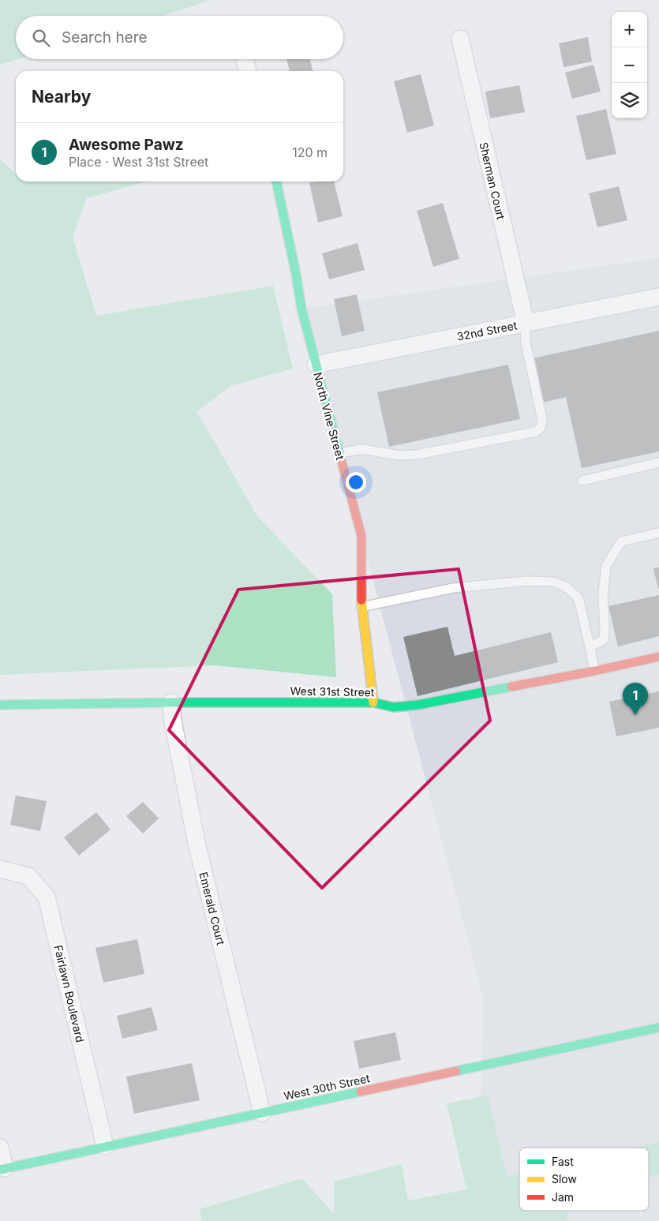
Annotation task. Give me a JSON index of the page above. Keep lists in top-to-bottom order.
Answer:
{
  "streets": {
    "street": [
      "Sherman Court",
      "32nd Street",
      "North Vine Street",
      "West 31st Street",
      "Emerald Court",
      "Fairlawn Boulevard",
      "West 30th Street"
    ]
  },
  "crossings": [
    ["Sherman Court", "32nd Street"],
    ["32nd Street", "North Vine Street"],
    ["North Vine Street", "West 31st Street"],
    ["West 31st Street", "Emerald Court"],
    ["Emerald Court", "West 30th Street"],
    ["Fairlawn Boulevard", "West 30th Street"]
  ],
  "legend": ["Fast", "Slow", "Jam"],
  "page": {
    "map_buttons": ["+", "−"],
    "search": "Search here",
    "heading": "Nearby",
    "list": [
      {
        "mark": "1",
        "name": "Awesome Pawz",
        "note": "Place · West 31st Street",
        "value": "120 m"
      }
    ],
    "pins": "1"
  }
}
